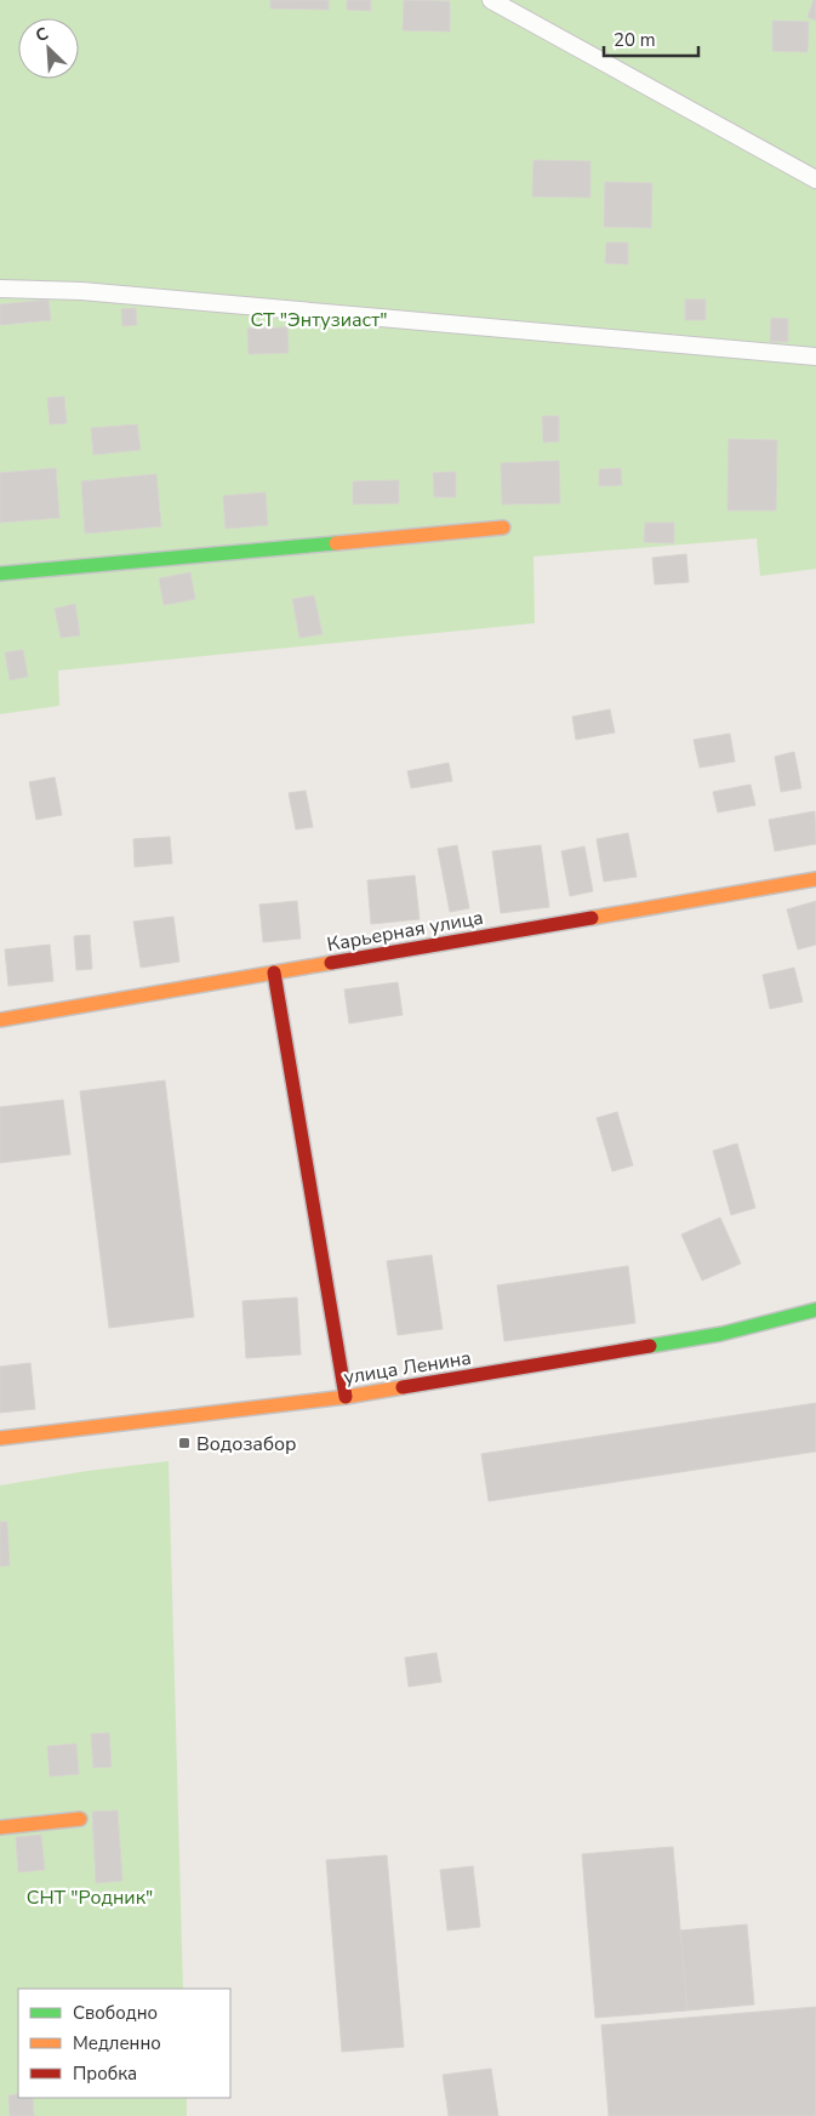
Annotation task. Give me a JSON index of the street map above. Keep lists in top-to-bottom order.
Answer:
{
  "streets": {
    "street": ["Карьерная улица", "улица Ленина"]
  },
  "parks": ["СТ \"Энтузиаст\"", "СНТ \"Родник\""],
  "places": {
    "transit": ["Водозабор"]
  },
  "legend": ["Свободно", "Медленно", "Пробка"],
  "scale_bar": "20 m",
  "north": "top left"
}
